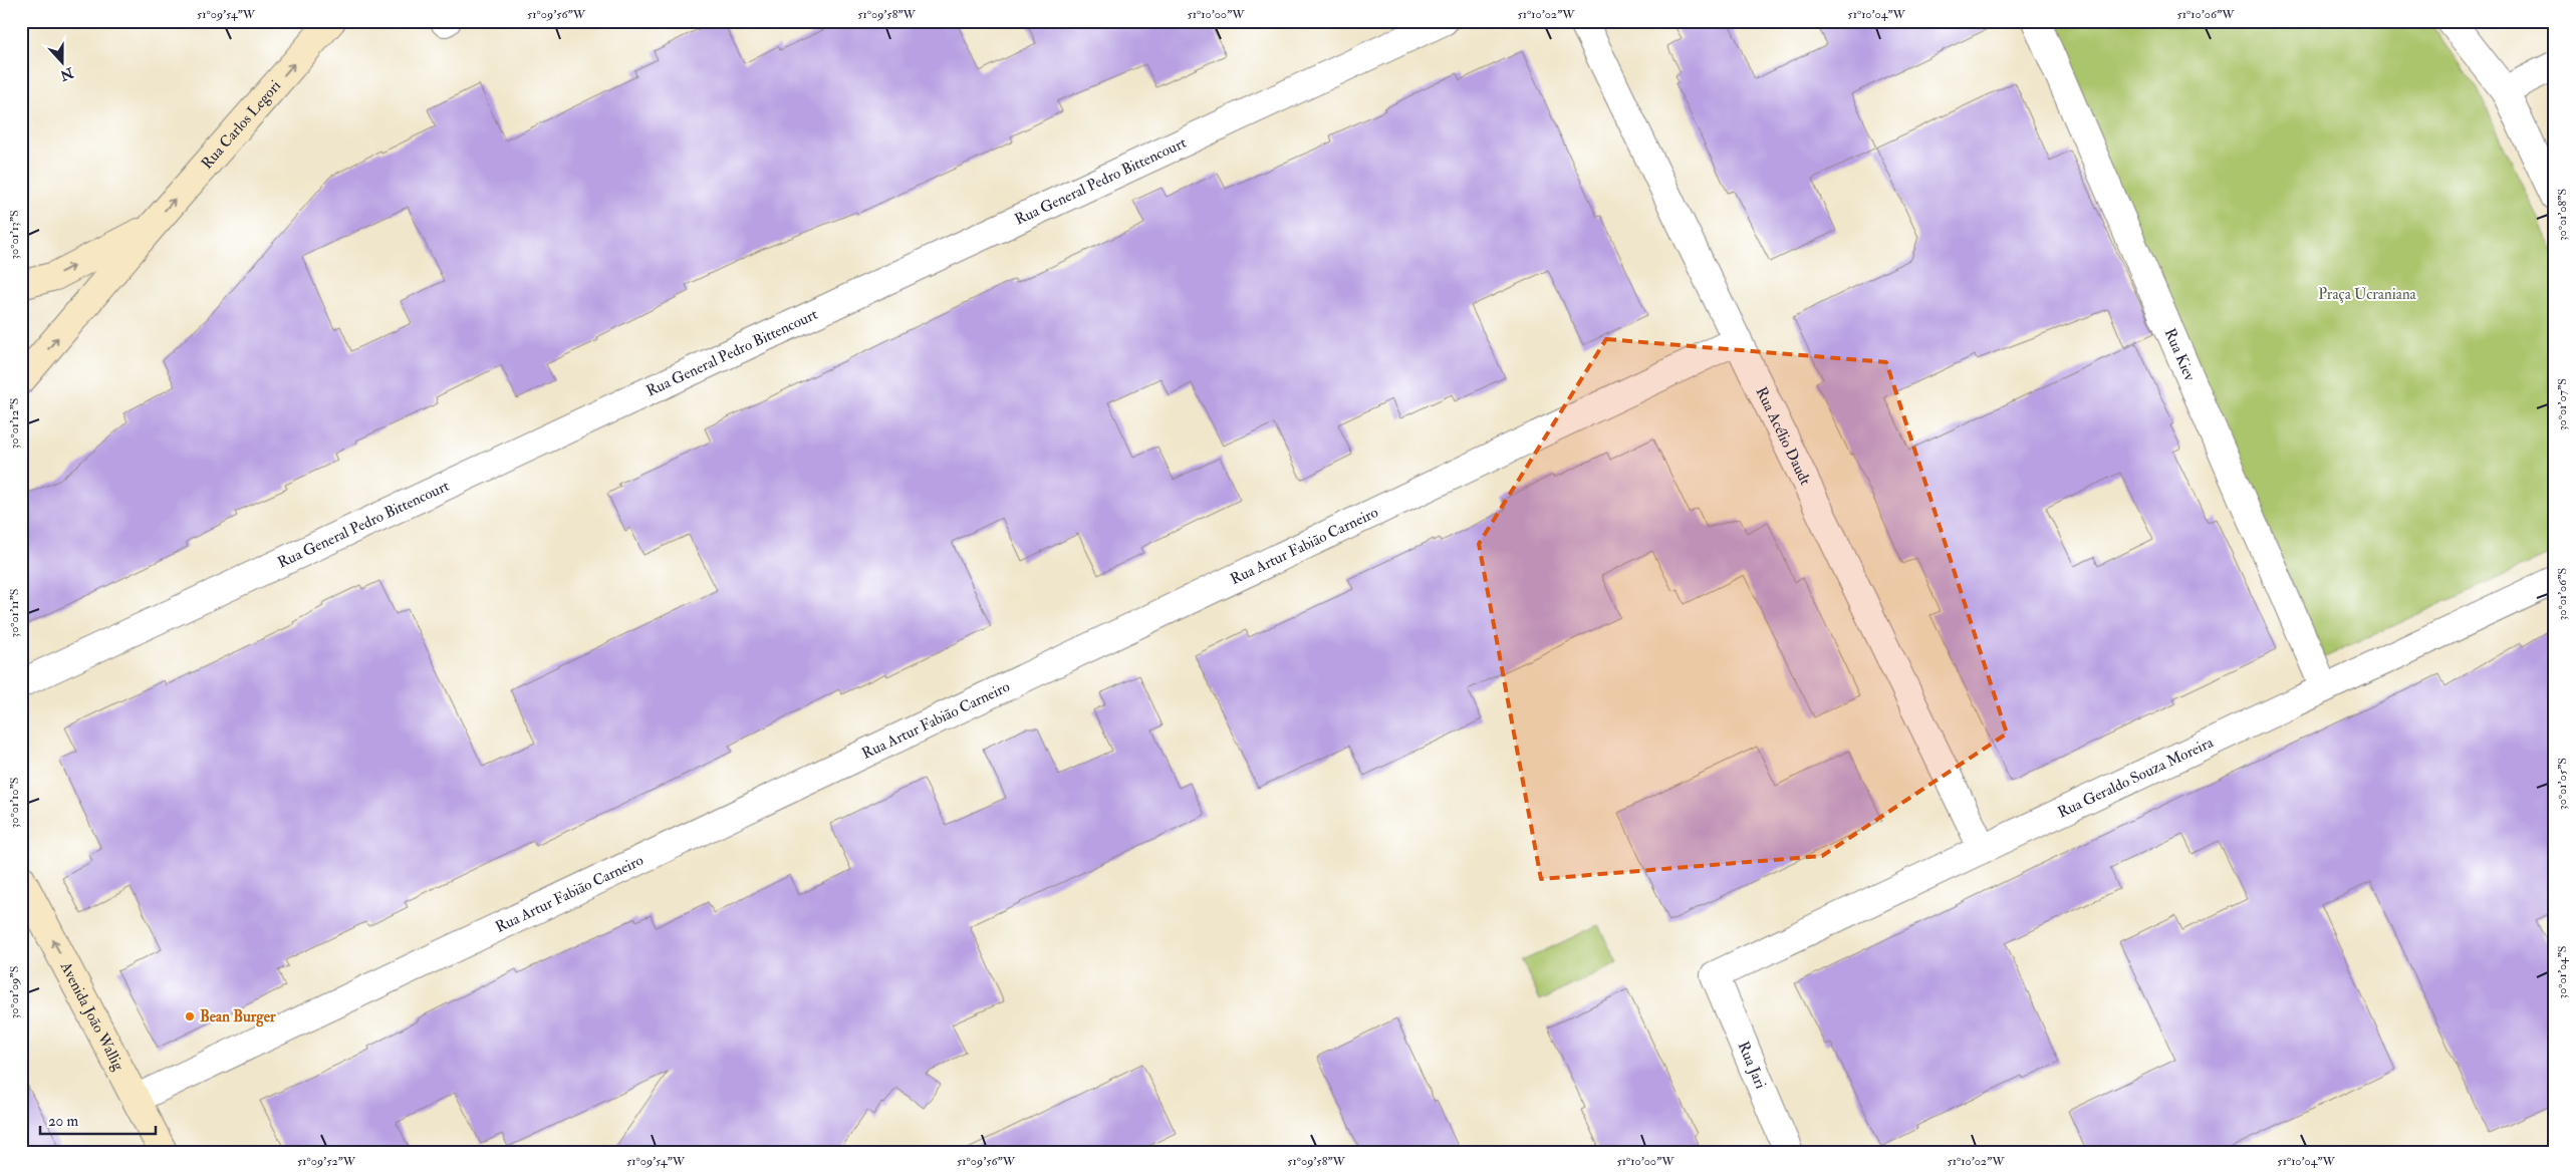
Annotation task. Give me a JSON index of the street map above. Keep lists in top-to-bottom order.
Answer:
{
  "streets": {
    "main road": ["Rua Carlos Legori", "Avenida João Wallig"],
    "street": [
      "Rua General Pedro Bittencourt",
      "Rua Kiev",
      "Rua Acélio Daudt",
      "Rua Artur Fabião Carneiro",
      "Rua Geraldo Souza Moreira",
      "Rua Jari"
    ]
  },
  "crossings": [
    ["Rua Kiev", "Rua Geraldo Souza Moreira"],
    ["Rua Acélio Daudt", "Rua Artur Fabião Carneiro"],
    ["Rua Acélio Daudt", "Rua Geraldo Souza Moreira"],
    ["Rua Artur Fabião Carneiro", "Avenida João Wallig"],
    ["Rua Geraldo Souza Moreira", "Rua Jari"]
  ],
  "one_way": ["Rua Carlos Legori", "Avenida João Wallig"],
  "parks": ["Praça Ucraniana"],
  "places": ["Bean Burger"],
  "scale_bar": "20 m",
  "north": "bottom",
  "coordinates": [
    "51°09'54\"W",
    "51°09'56\"W",
    "51°09'58\"W",
    "51°10'00\"W",
    "51°10'02\"W",
    "51°10'04\"W",
    "51°10'06\"W",
    "30°01'08\"S",
    "30°01'13\"S",
    "30°01'07\"S",
    "30°01'12\"S",
    "30°01'06\"S",
    "30°01'11\"S",
    "30°01'05\"S",
    "30°01'10\"S",
    "30°01'04\"S",
    "30°01'09\"S",
    "51°09'52\"W"
  ]
}
